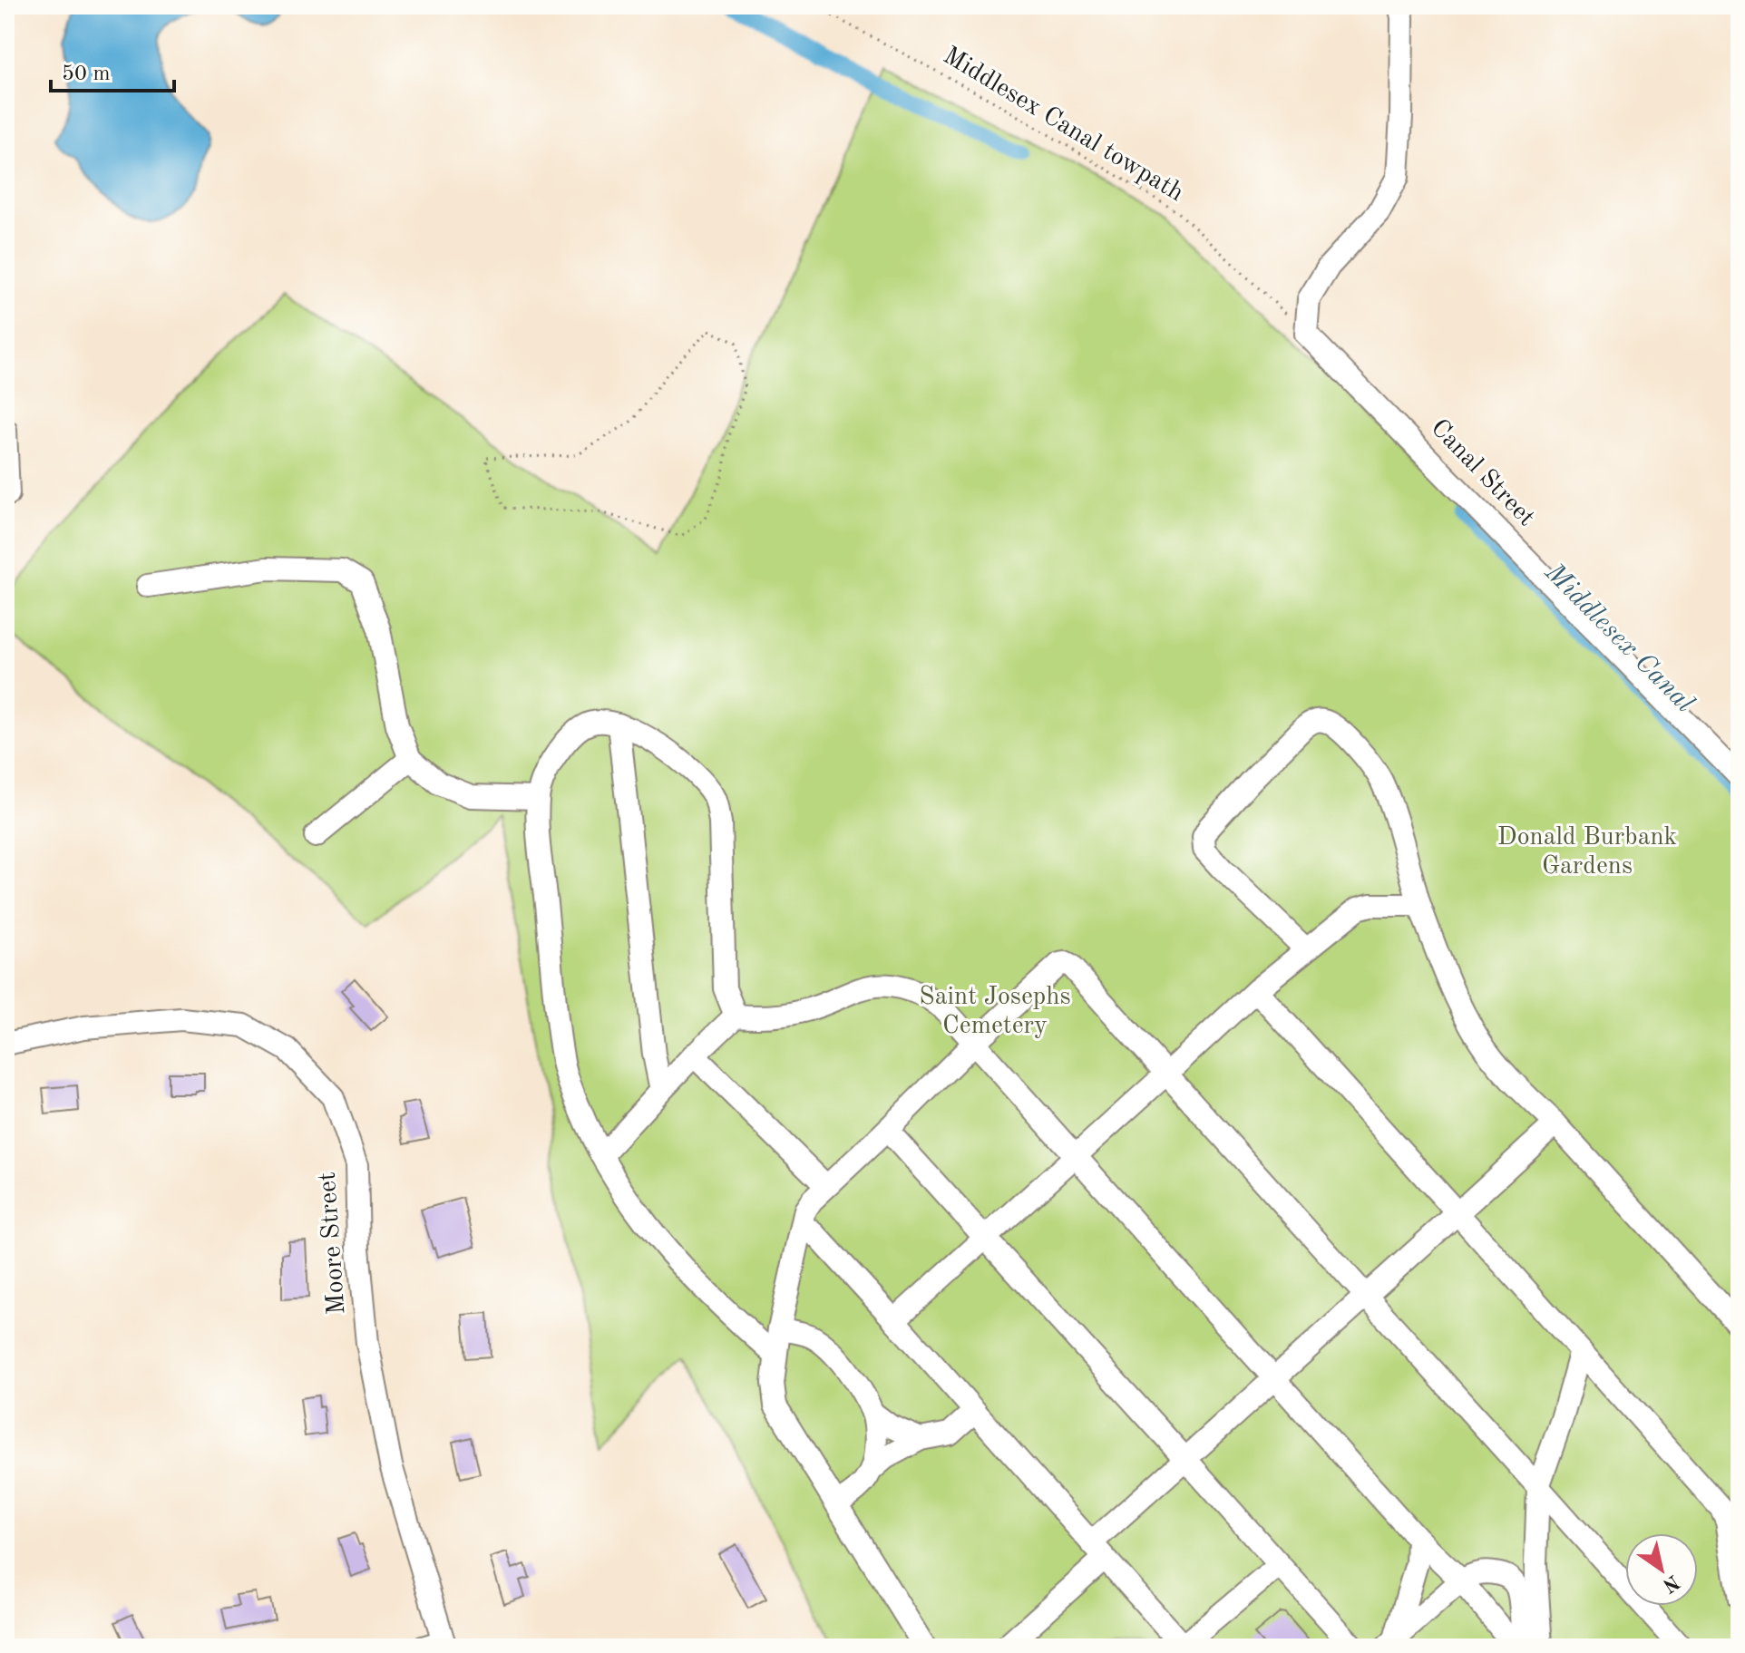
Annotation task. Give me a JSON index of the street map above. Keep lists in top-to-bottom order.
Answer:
{
  "streets": {
    "street": ["Canal Street", "Moore Street"],
    "path": ["Middlesex Canal towpath"]
  },
  "crossings": [
    ["Middlesex Canal towpath", "Canal Street"]
  ],
  "water": ["Middlesex Canal"],
  "parks": ["Donald Burbank Gardens", "Saint Josephs Cemetery"],
  "scale_bar": "50 m",
  "north": "bottom right"
}
